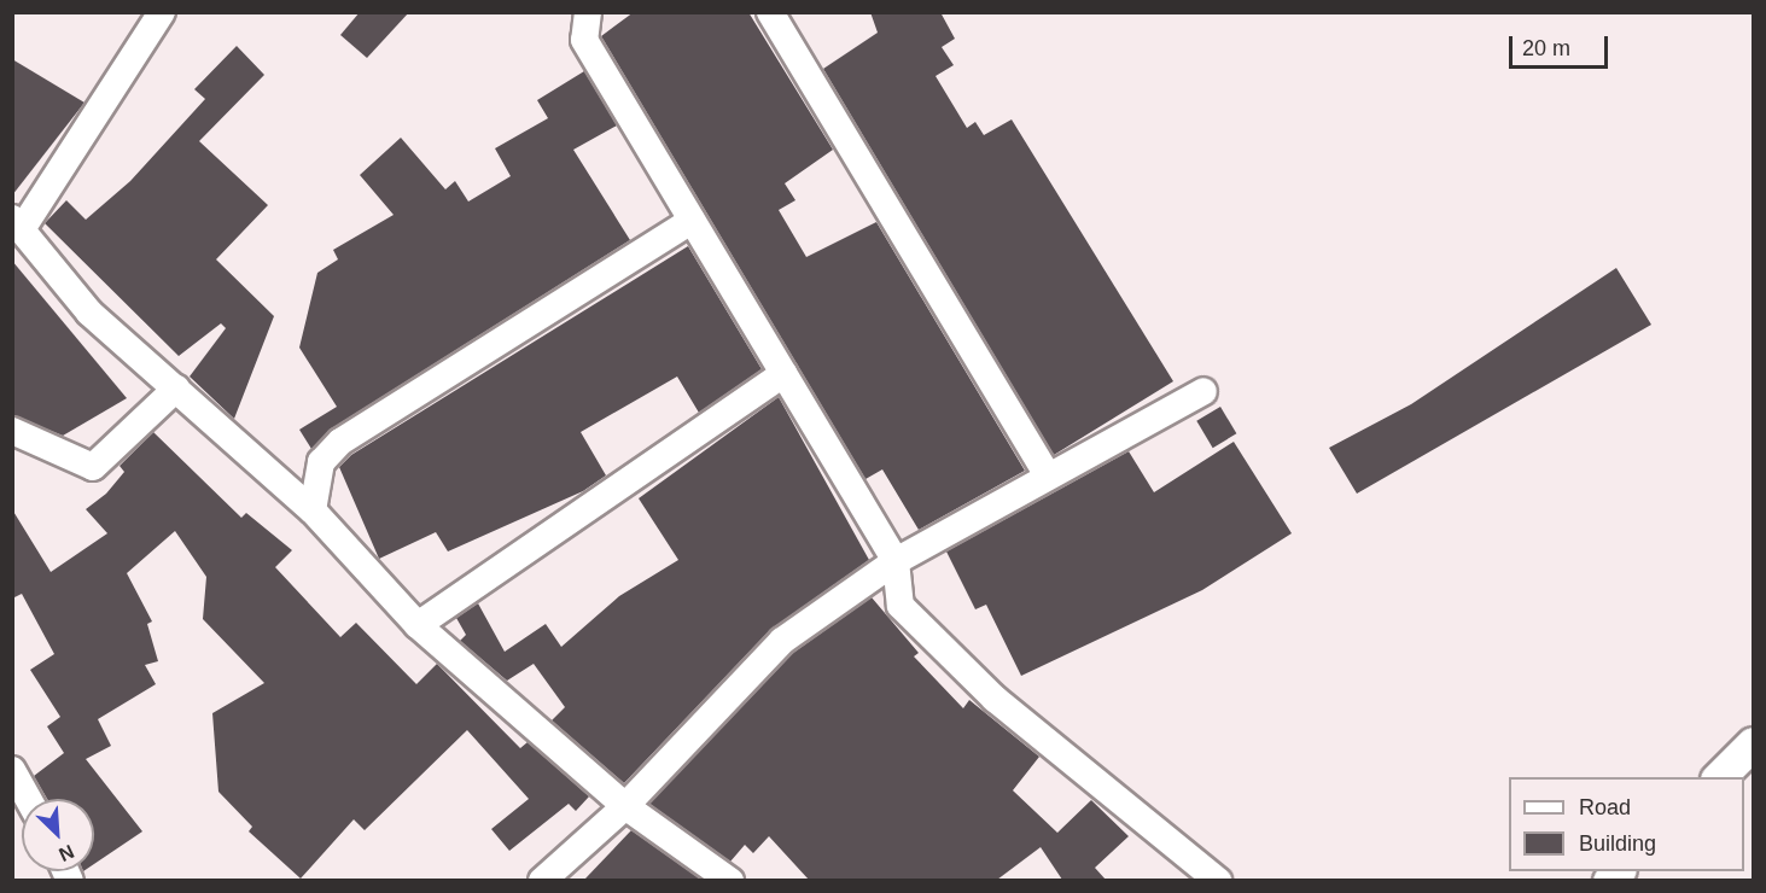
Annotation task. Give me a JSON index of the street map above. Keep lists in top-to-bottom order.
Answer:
{
  "legend": ["Road", "Building"],
  "scale_bar": "20 m",
  "north": "bottom right"
}
